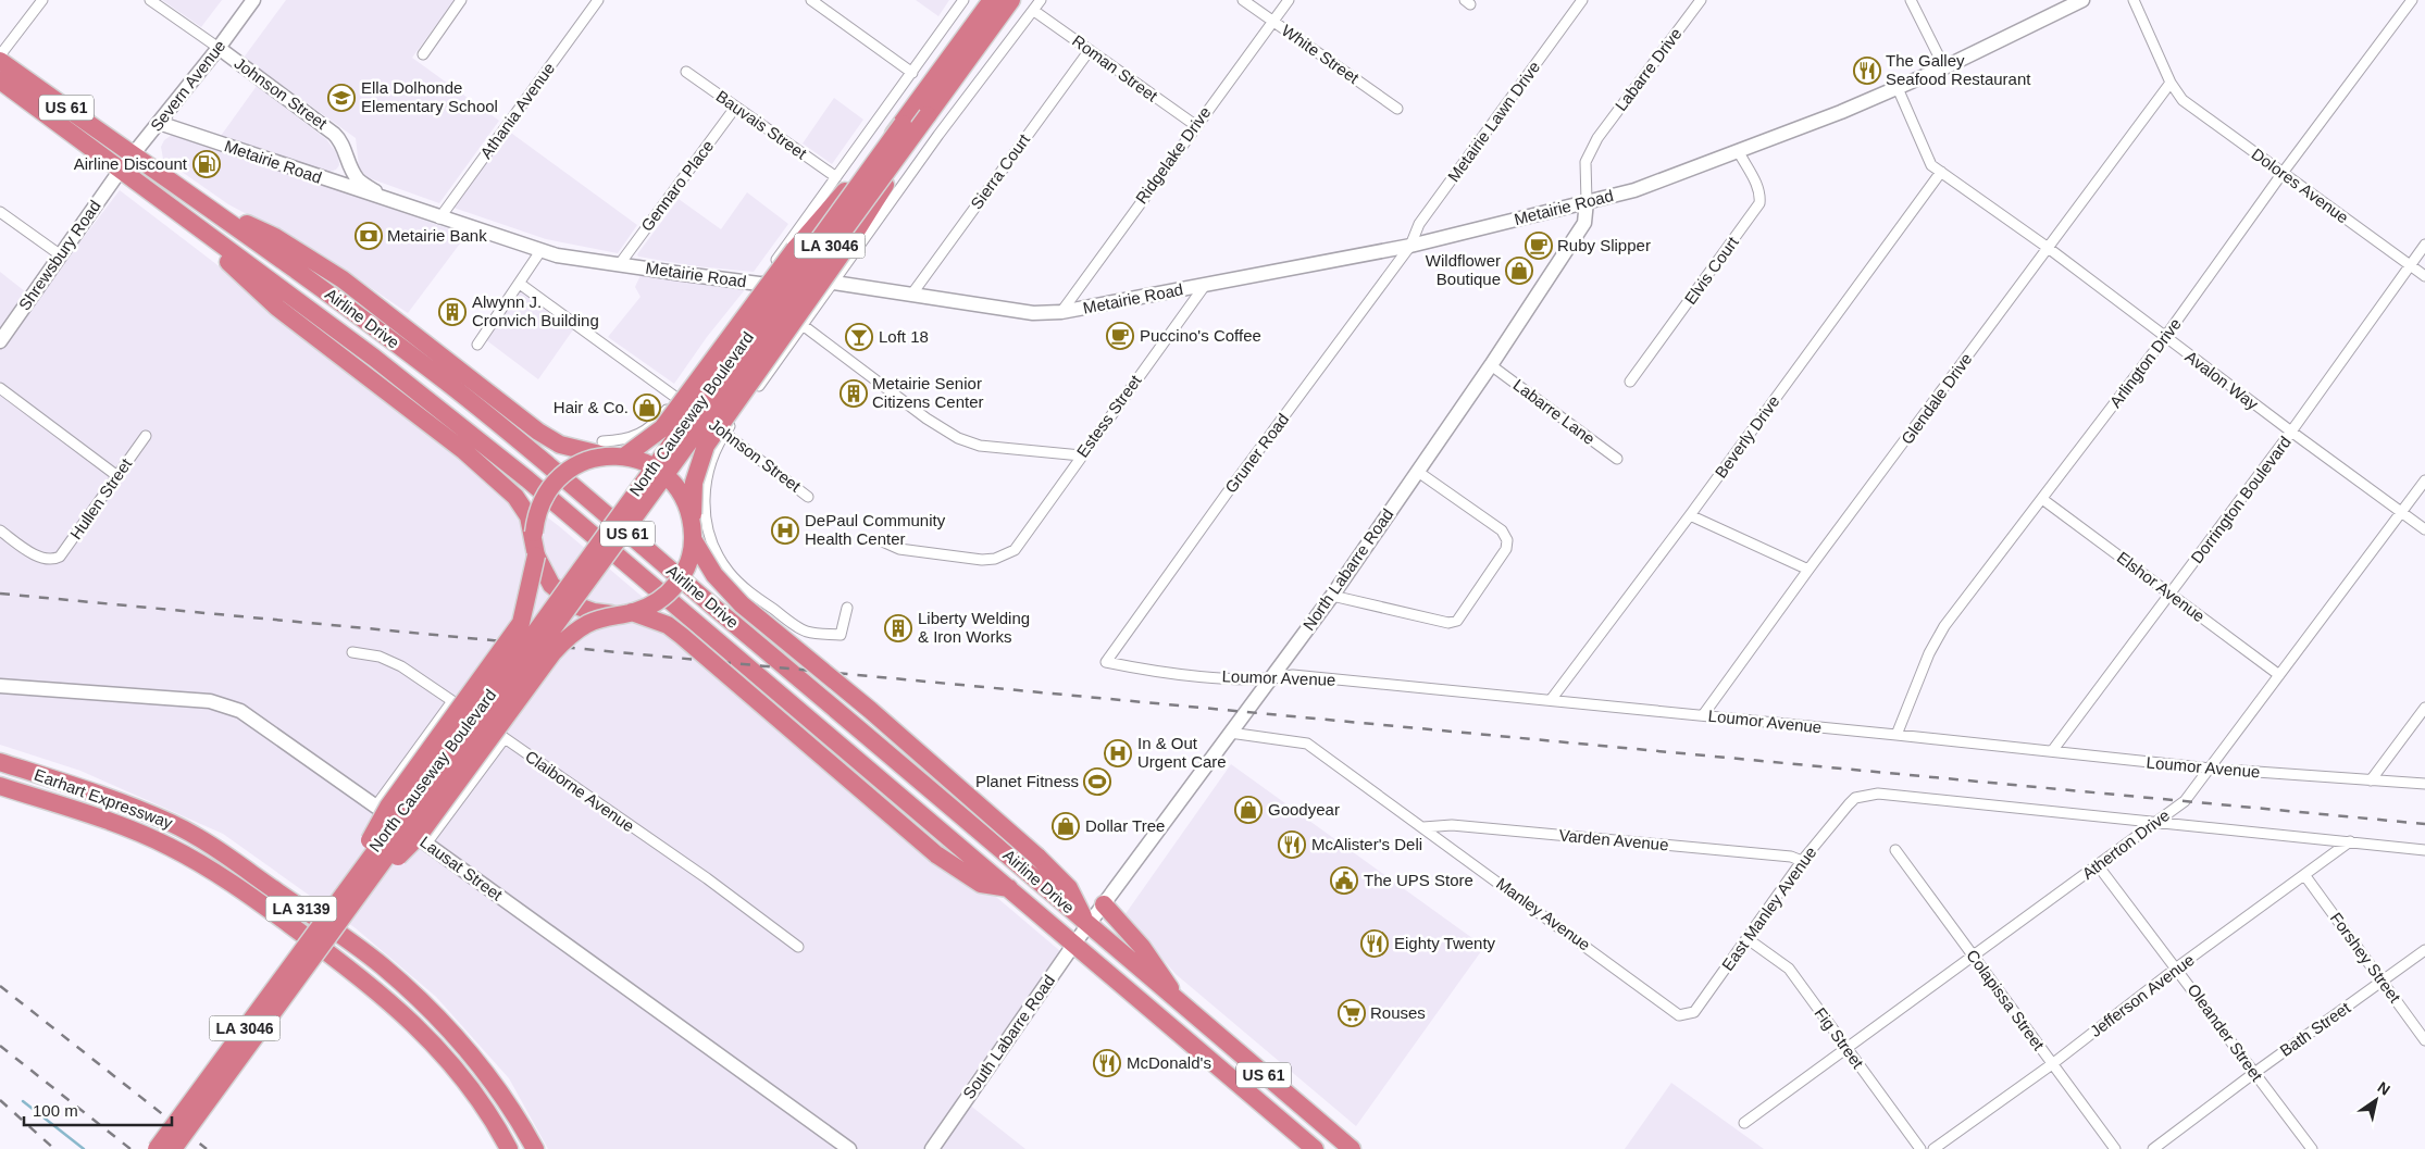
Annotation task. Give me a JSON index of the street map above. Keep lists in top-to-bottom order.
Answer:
{
  "streets": {
    "highway": [
      "US 61",
      "LA 3046",
      "Airline Drive",
      "North Causeway Boulevard",
      "Earhart Expressway",
      "LA 3139"
    ],
    "main road": [
      "Severn Avenue",
      "Johnson Street",
      "Metairie Road",
      "Shrewsbury Road",
      "North Labarre Road",
      "Lausat Street",
      "South Labarre Road"
    ],
    "street": [
      "White Street",
      "Roman Street",
      "Labarre Drive",
      "Athania Avenue",
      "Metairie Lawn Drive",
      "Bauvais Street",
      "Ridgelake Drive",
      "Sierra Court",
      "Gennaro Place",
      "Dolores Avenue",
      "Elvis Court",
      "Arlington Drive",
      "Avalon Way",
      "Glendale Drive",
      "Labarre Lane",
      "Estess Street",
      "Beverly Drive",
      "Gruner Road",
      "Hullen Street",
      "Dorrington Boulevard",
      "Elshor Avenue",
      "Loumor Avenue",
      "Claiborne Avenue",
      "Varden Avenue",
      "Atherton Drive",
      "East Manley Avenue",
      "Manley Avenue",
      "Forshey Street",
      "Jefferson Avenue",
      "Colapissa Street",
      "Bath Street",
      "Oleander Street",
      "Fig Street"
    ]
  },
  "crossings": [
    ["White Street", "Ridgelake Drive"],
    ["Roman Street", "Ridgelake Drive"],
    ["Roman Street", "Sierra Court"],
    ["Labarre Drive", "Metairie Road"],
    ["Labarre Drive", "North Labarre Road"],
    ["Severn Avenue", "Johnson Street"],
    ["Severn Avenue", "Metairie Road"],
    ["Severn Avenue", "Shrewsbury Road"],
    ["Severn Avenue", "Airline Drive"],
    ["Johnson Street", "Metairie Road"],
    ["Johnson Street", "North Causeway Boulevard"],
    ["Athania Avenue", "Metairie Road"],
    ["Metairie Lawn Drive", "Metairie Road"],
    ["Metairie Lawn Drive", "Gruner Road"],
    ["Bauvais Street", "Gennaro Place"],
    ["Bauvais Street", "North Causeway Boulevard"],
    ["Ridgelake Drive", "Metairie Road"],
    ["Metairie Road", "Sierra Court"],
    ["Metairie Road", "Gennaro Place"],
    ["Metairie Road", "Elvis Court"],
    ["Metairie Road", "Avalon Way"],
    ["Metairie Road", "North Causeway Boulevard"],
    ["Metairie Road", "Estess Street"],
    ["Metairie Road", "Gruner Road"],
    ["Metairie Road", "North Labarre Road"],
    ["Dolores Avenue", "Arlington Drive"],
    ["Dolores Avenue", "Glendale Drive"],
    ["Dolores Avenue", "Dorrington Boulevard"],
    ["LA 3046", "North Causeway Boulevard"],
    ["Shrewsbury Road", "Airline Drive"],
    ["Airline Drive", "North Labarre Road"],
    ["Airline Drive", "South Labarre Road"],
    ["Arlington Drive", "Avalon Way"],
    ["Arlington Drive", "Elshor Avenue"],
    ["Arlington Drive", "Loumor Avenue"],
    ["Avalon Way", "Glendale Drive"],
    ["Avalon Way", "Beverly Drive"],
    ["Avalon Way", "Dorrington Boulevard"],
    ["Avalon Way", "Atherton Drive"],
    ["Glendale Drive", "Loumor Avenue"],
    ["Labarre Lane", "North Labarre Road"],
    ["Beverly Drive", "Loumor Avenue"],
    ["Gruner Road", "Loumor Avenue"],
    ["Dorrington Boulevard", "Elshor Avenue"],
    ["Dorrington Boulevard", "Loumor Avenue"],
    ["North Labarre Road", "Loumor Avenue"],
    ["North Labarre Road", "Manley Avenue"],
    ["North Labarre Road", "South Labarre Road"],
    ["Elshor Avenue", "Atherton Drive"],
    ["Loumor Avenue", "Atherton Drive"],
    ["Varden Avenue", "East Manley Avenue"],
    ["Varden Avenue", "Manley Avenue"],
    ["Atherton Drive", "East Manley Avenue"],
    ["Atherton Drive", "Colapissa Street"],
    ["Atherton Drive", "Oleander Street"],
    ["Atherton Drive", "Fig Street"],
    ["East Manley Avenue", "Manley Avenue"],
    ["East Manley Avenue", "Fig Street"],
    ["Forshey Street", "Jefferson Avenue"],
    ["Forshey Street", "Bath Street"],
    ["Jefferson Avenue", "Colapissa Street"],
    ["Jefferson Avenue", "Oleander Street"],
    ["Bath Street", "Oleander Street"]
  ],
  "places": {
    "restaurant": [
      "The Galley Seafood Restaurant",
      "McAlister's Deli",
      "Eighty Twenty",
      "McDonald's"
    ],
    "school or university": ["Ella Dolhonde Elementary School"],
    "fuel station": ["Airline Discount"],
    "bank": ["Metairie Bank"],
    "cafe": ["Ruby Slipper", "Puccino's Coffee"],
    "shop": [
      "Wildflower Boutique",
      "Hair & Co.",
      "Goodyear",
      "Dollar Tree"
    ],
    "building": ["Alwynn J. Cronvich Building", "Metairie Senior Citizens Center", "Liberty Welding & Iron Works"],
    "bar": ["Loft 18"],
    "hospital": ["DePaul Community Health Center", "In & Out Urgent Care"],
    "sports": ["Planet Fitness"],
    "public building": ["The UPS Store"],
    "supermarket": ["Rouses"]
  },
  "scale_bar": "100 m",
  "north": "top right"
}
